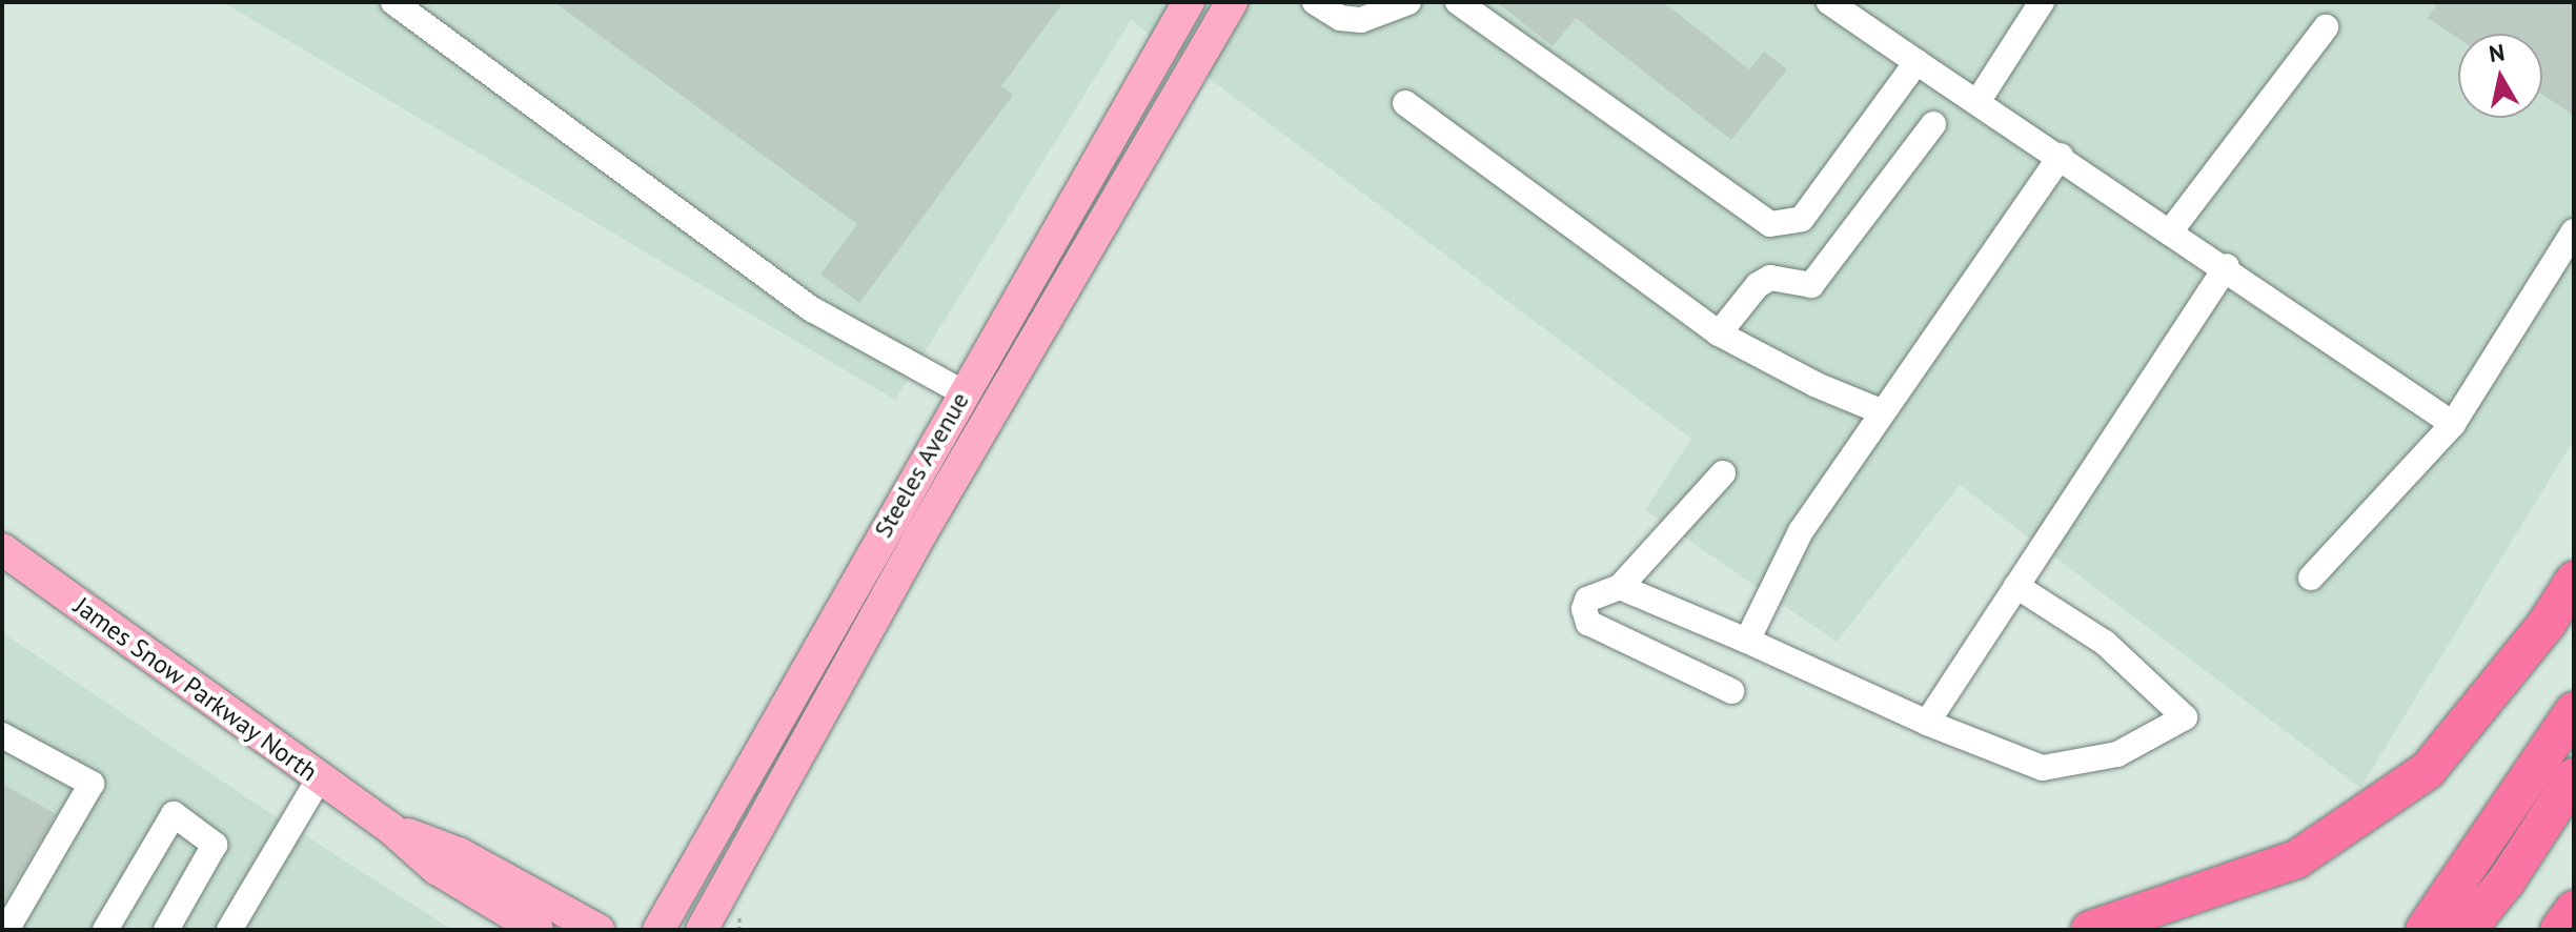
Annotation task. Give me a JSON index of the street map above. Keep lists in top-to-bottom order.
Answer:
{
  "streets": {
    "main road": ["Steeles Avenue", "James Snow Parkway North"]
  },
  "north": "top"
}
